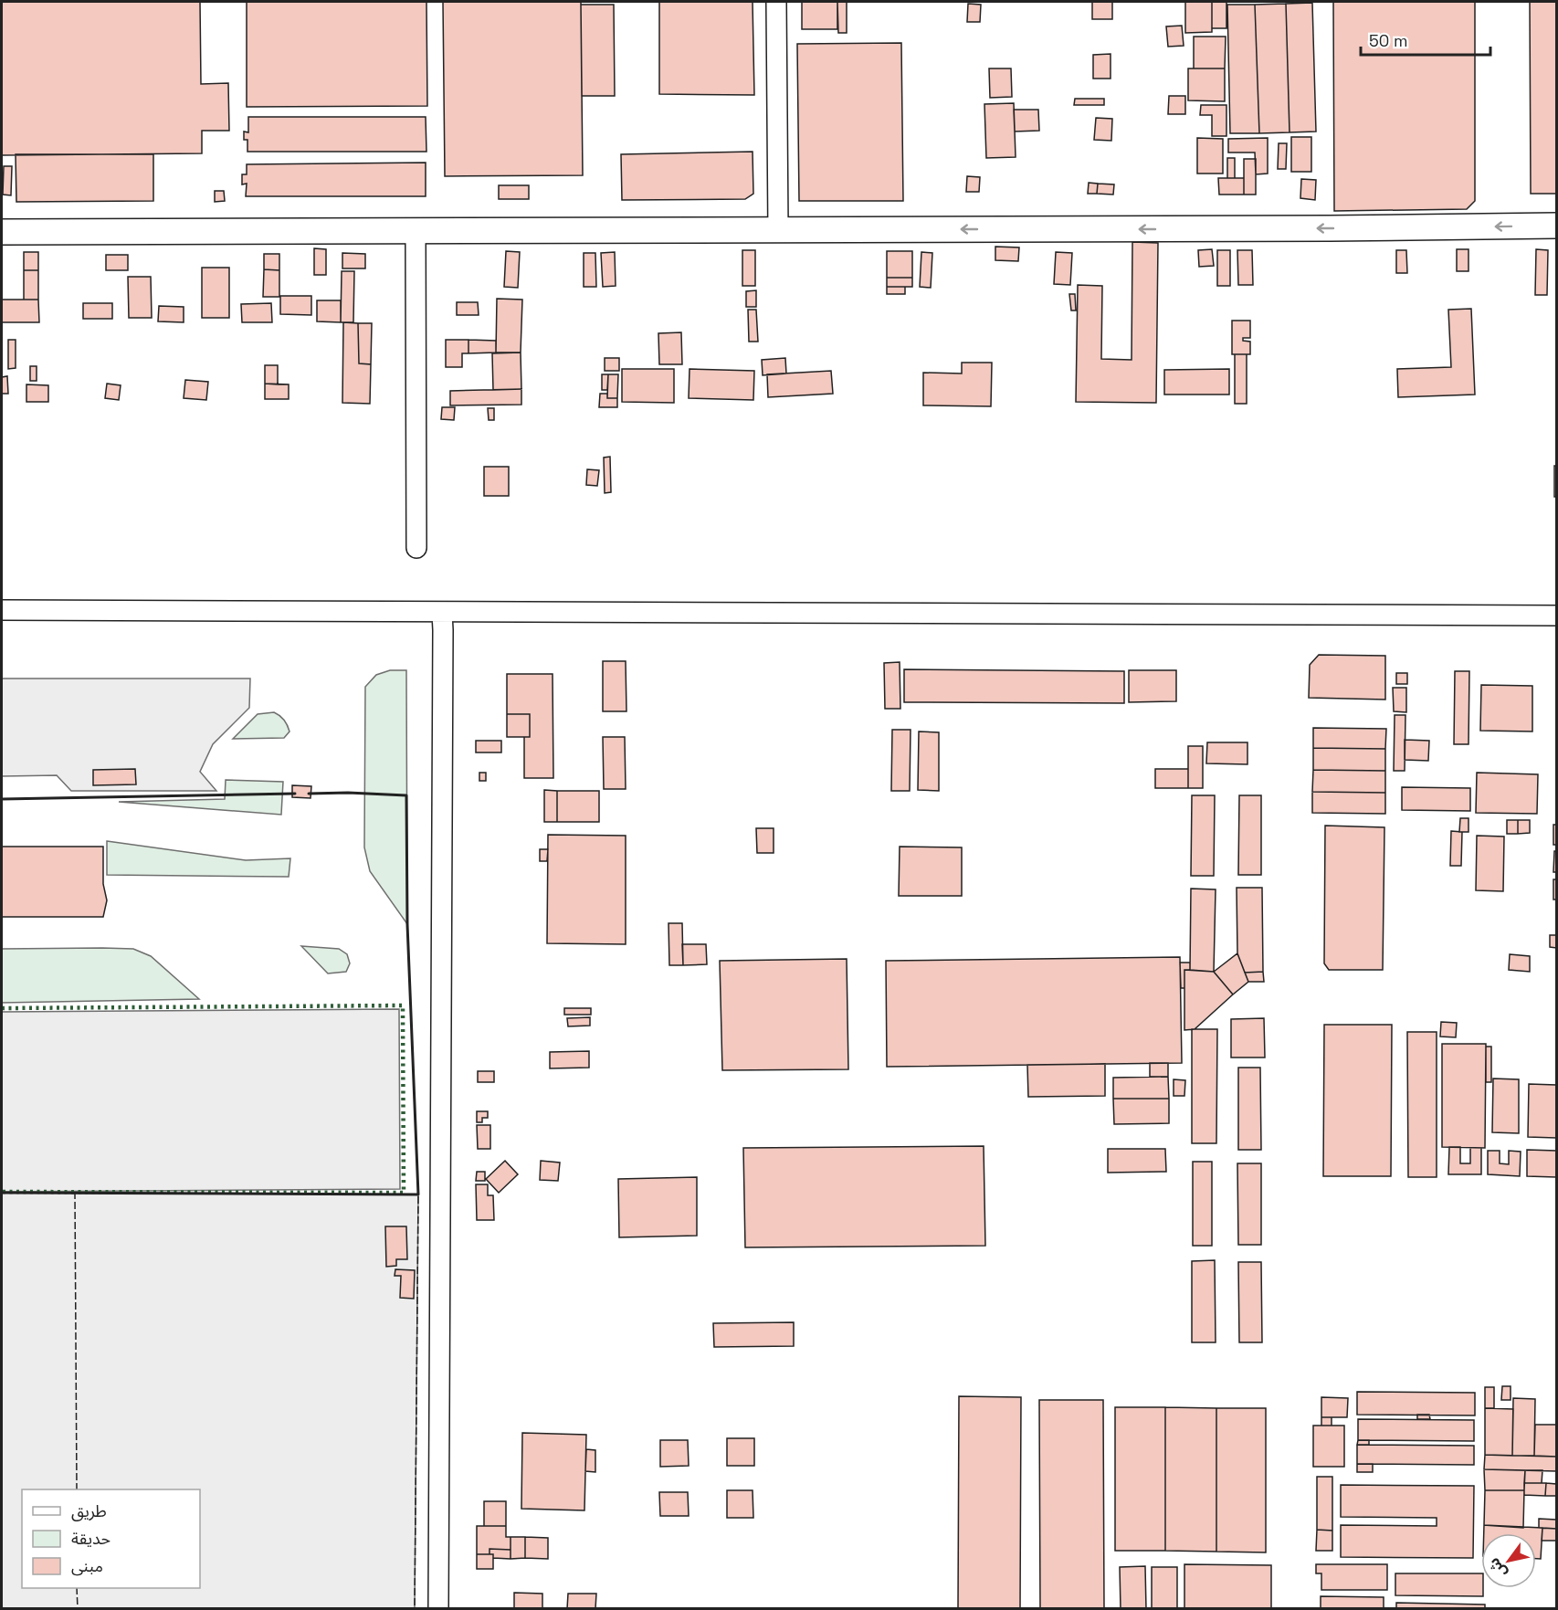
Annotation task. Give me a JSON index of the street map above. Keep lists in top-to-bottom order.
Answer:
{
  "legend": ["طريق", "حديقة", "مبنى"],
  "scale_bar": "50 m",
  "north": "bottom left"
}
